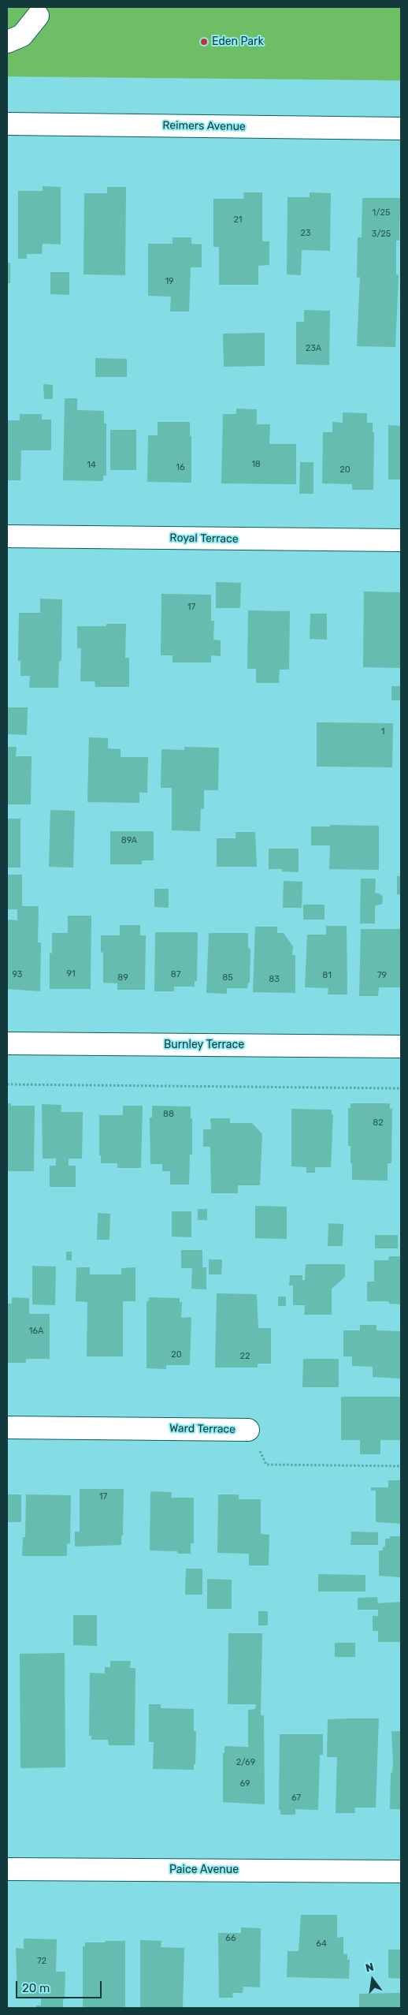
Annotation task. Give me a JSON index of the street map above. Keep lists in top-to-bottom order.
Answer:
{
  "streets": {
    "street": [
      "Reimers Avenue",
      "Royal Terrace",
      "Burnley Terrace",
      "Ward Terrace",
      "Paice Avenue"
    ]
  },
  "places": ["Eden Park"],
  "house_numbers": [
    "1/25",
    "21",
    "23",
    "3/25",
    "19",
    "23A",
    "18",
    "14",
    "16",
    "20",
    "17",
    "1",
    "89A",
    "91",
    "93",
    "87",
    "81",
    "79",
    "89",
    "85",
    "83",
    "88",
    "82",
    "16A",
    "20",
    "22",
    "17",
    "2/69",
    "69",
    "67",
    "66",
    "64",
    "72"
  ],
  "scale_bar": "20 m",
  "north": "top"
}
